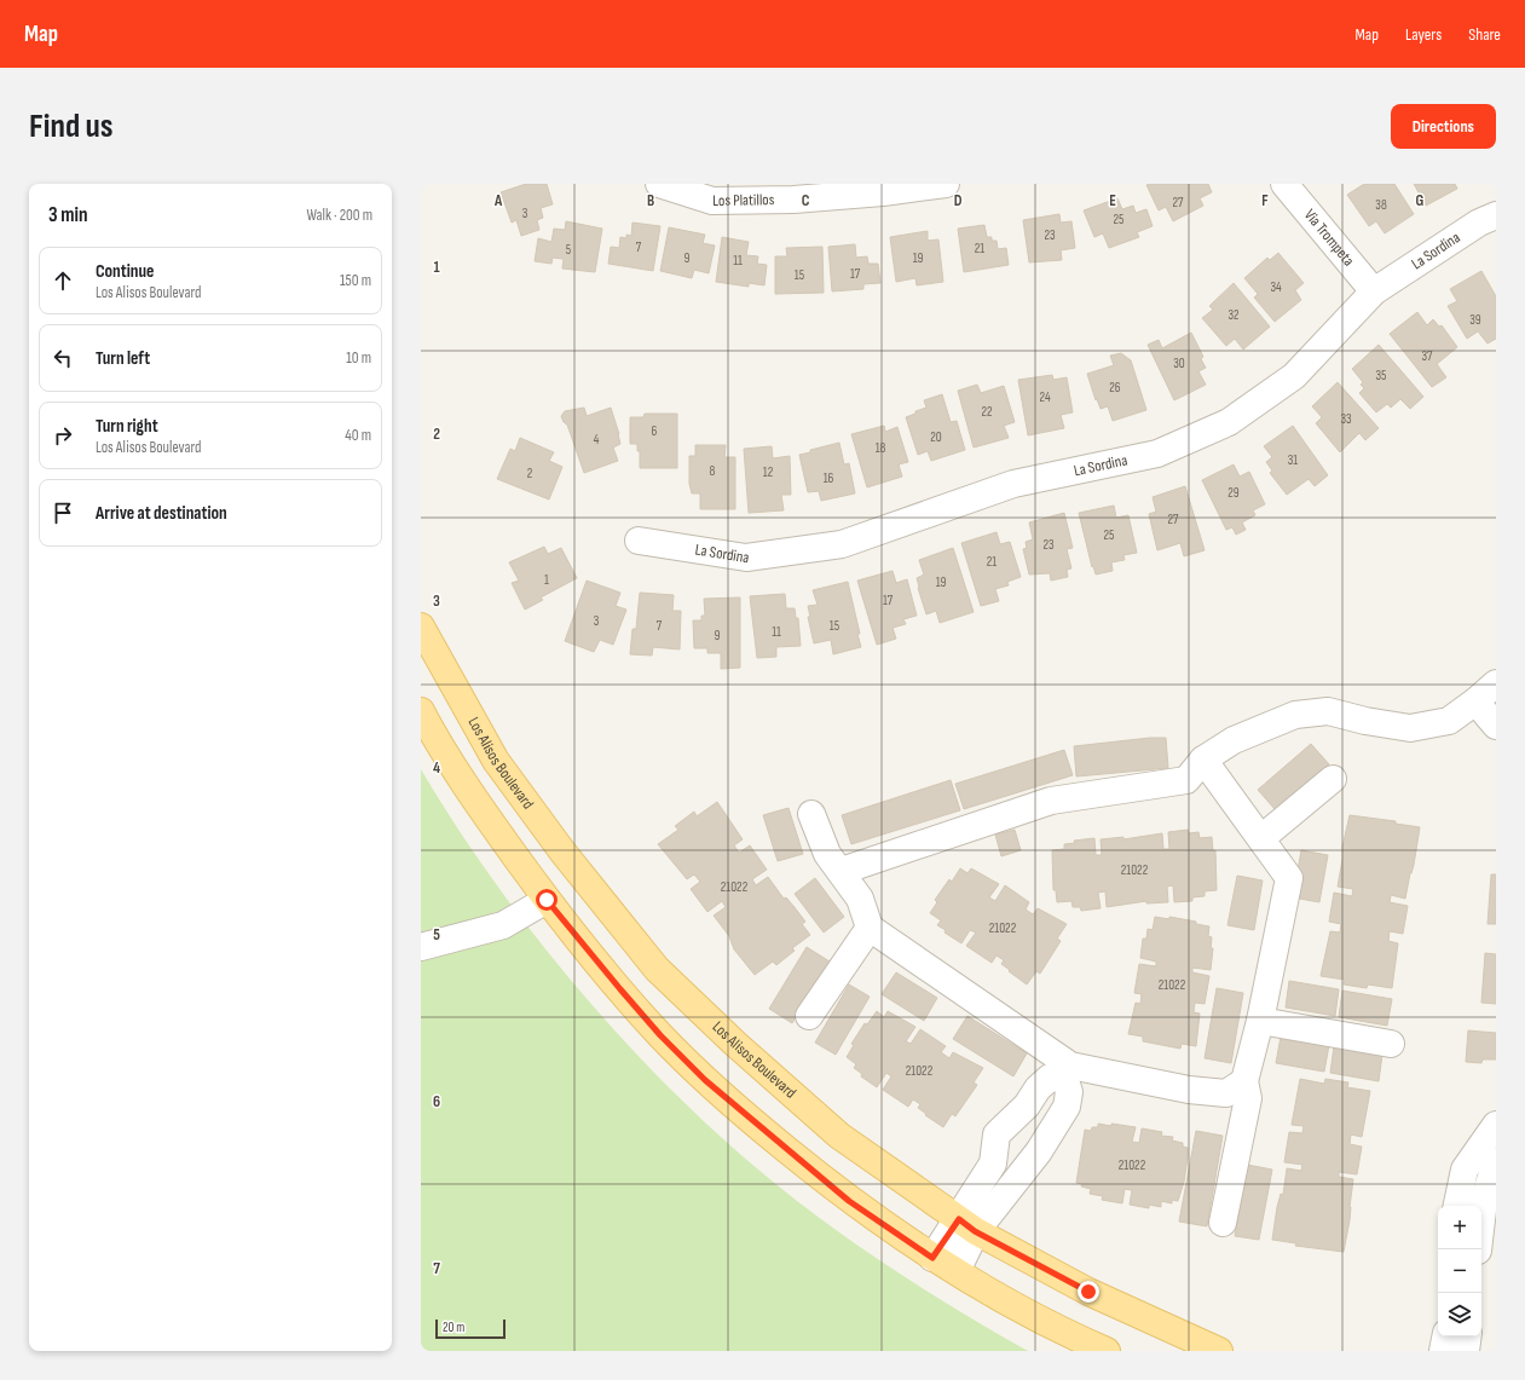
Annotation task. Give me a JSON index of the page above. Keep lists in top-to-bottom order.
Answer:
{
  "streets": {
    "main road": ["Los Alisos Boulevard"],
    "street": ["Los Platillos", "Via Trompeta", "La Sordina"]
  },
  "crossings": [
    ["Via Trompeta", "La Sordina"]
  ],
  "house_numbers": [
    "27",
    "38",
    "3",
    "25",
    "23",
    "7",
    "21",
    "5",
    "9",
    "19",
    "11",
    "17",
    "15",
    "34",
    "32",
    "39",
    "37",
    "30",
    "35",
    "26",
    "24",
    "22",
    "33",
    "6",
    "20",
    "4",
    "18",
    "31",
    "8",
    "12",
    "2",
    "16",
    "29",
    "27",
    "25",
    "23",
    "21",
    "1",
    "19",
    "17",
    "3",
    "7",
    "15",
    "11",
    "9",
    "21022",
    "21022",
    "21022",
    "21022",
    "21022",
    "21022"
  ],
  "scale_bar": "20 m",
  "page": {
    "header": "Map",
    "nav": ["Map", "Layers", "Share"],
    "buttons": "Directions",
    "title": "Find us",
    "heading": ["3 min", "Walk · 200 m"],
    "list": [
      ["Continue", "Los Alisos Boulevard", "150 m"],
      ["Turn left", "10 m"],
      ["Turn right", "Los Alisos Boulevard", "40 m"],
      "Arrive at destination"
    ],
    "map_buttons": ["+", "−"],
    "scale": "20 m"
  },
  "grid": {
    "columns": [
      "A",
      "B",
      "C",
      "D",
      "E",
      "F",
      "G"
    ],
    "rows": [
      "1",
      "2",
      "3",
      "4",
      "5",
      "6",
      "7"
    ]
  }
}
